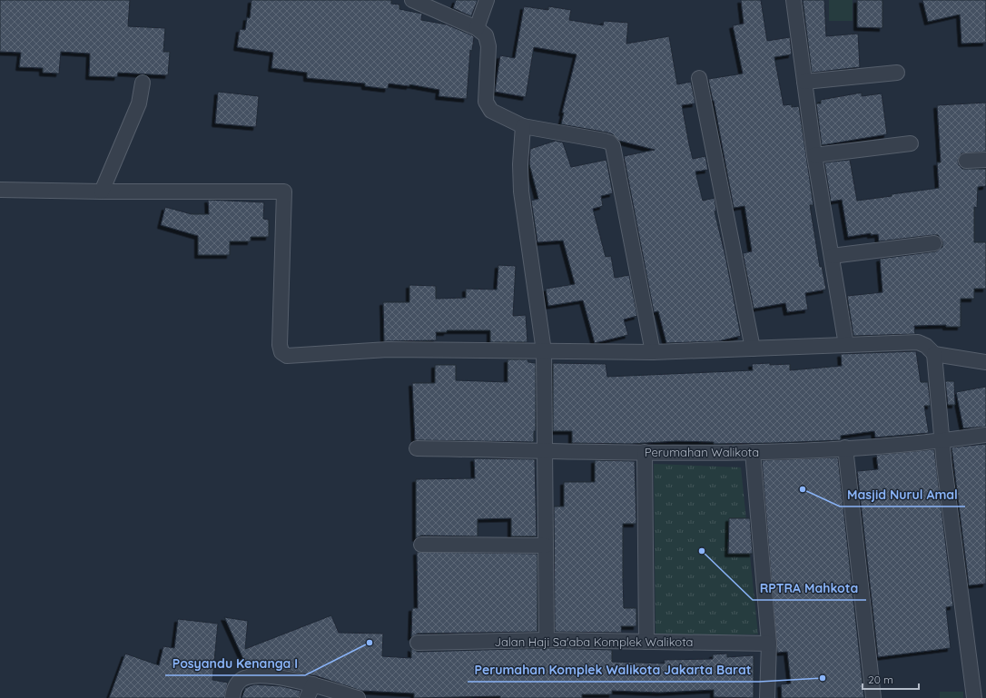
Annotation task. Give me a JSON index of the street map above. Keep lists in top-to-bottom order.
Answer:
{
  "streets": {
    "street": ["Perumahan Walikota", "Jalan Haji Sa'aba Komplek Walikota"]
  },
  "places": [
    "Masjid Nurul Amal",
    "RPTRA Mahkota",
    "Posyandu Kenanga I",
    "Perumahan Komplek Walikota Jakarta Barat"
  ],
  "scale_bar": "20 m"
}
